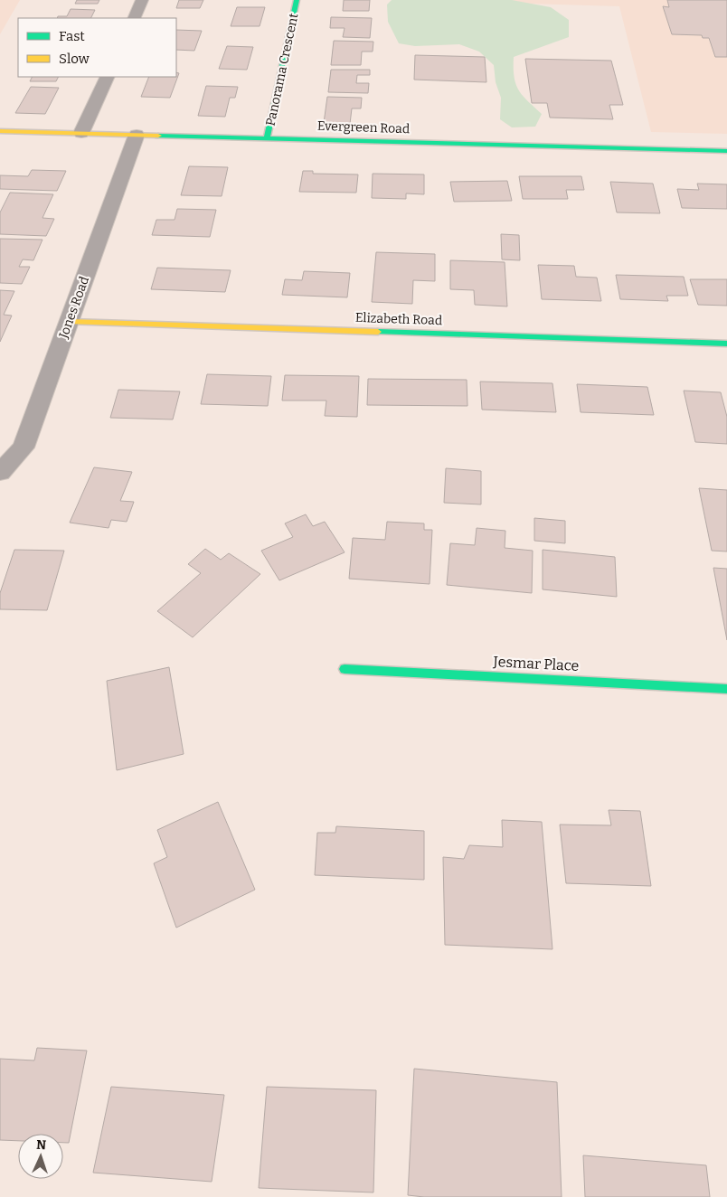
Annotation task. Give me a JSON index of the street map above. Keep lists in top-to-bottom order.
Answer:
{
  "streets": {
    "street": [
      "Panorama Crescent",
      "Evergreen Road",
      "Jones Road",
      "Elizabeth Road",
      "Jesmar Place"
    ]
  },
  "crossings": [
    ["Panorama Crescent", "Evergreen Road"],
    ["Evergreen Road", "Jones Road"],
    ["Jones Road", "Elizabeth Road"]
  ],
  "legend": ["Fast", "Slow"],
  "north": "top"
}
